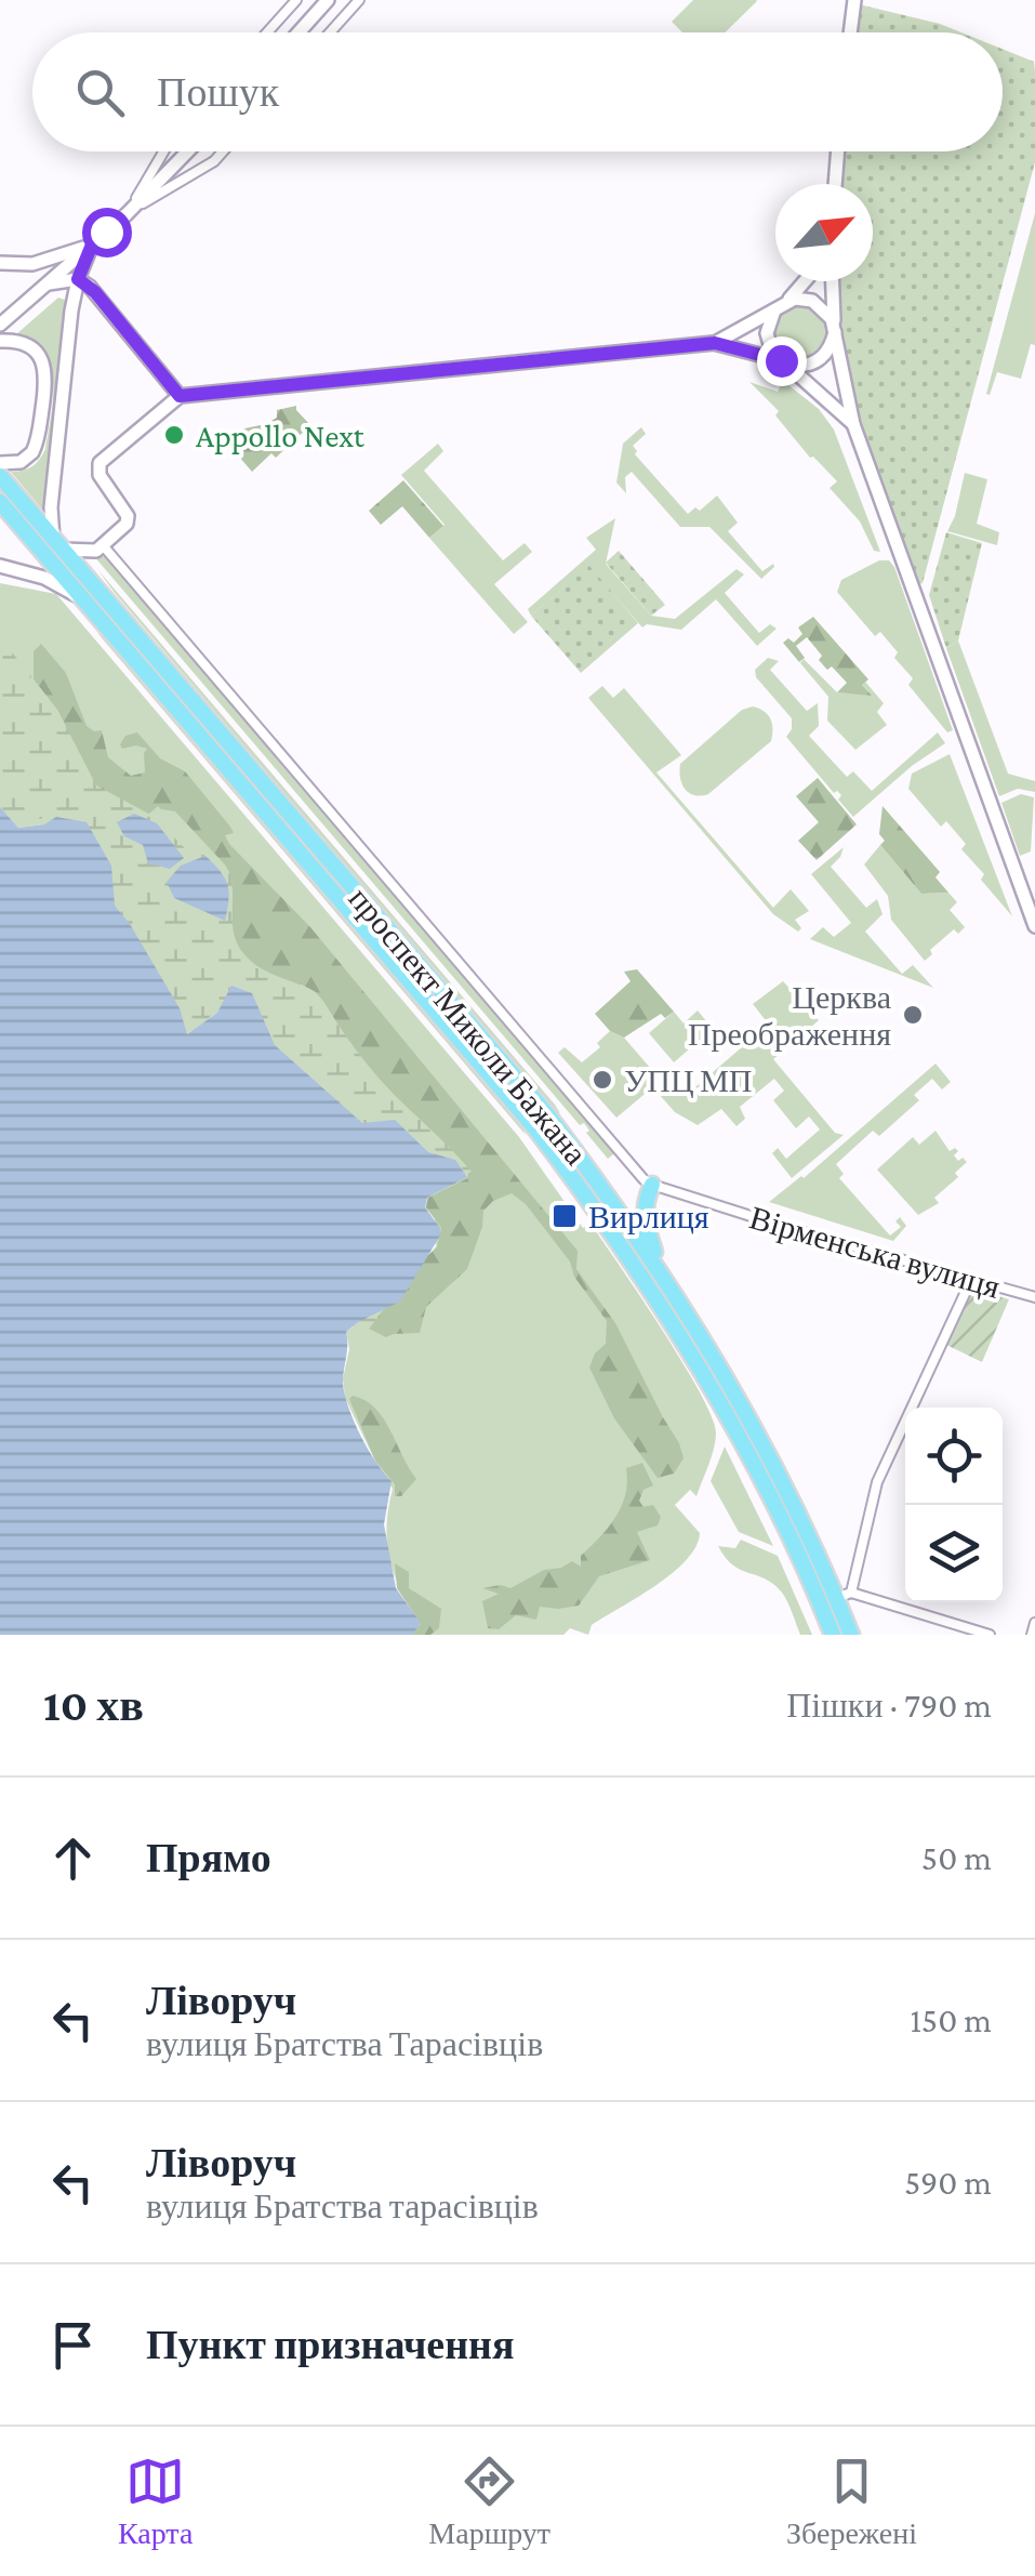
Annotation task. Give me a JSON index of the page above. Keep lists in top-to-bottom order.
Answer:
{
  "streets": {
    "highway": ["проспект Миколи Бажана"],
    "street": ["Вірменська вулиця"]
  },
  "crossings": [
    ["проспект Миколи Бажана", "Вірменська вулиця"]
  ],
  "places": {
    "other": ["Appollo Next", "Церква Преображення", "УПЦ МП"],
    "transit": ["Вирлиця"]
  },
  "north": "top right",
  "page": {
    "search": "Пошук",
    "heading": ["10 хв", "Пішки · 790 m"],
    "list": [
      ["Прямо", "50 m"],
      ["Ліворуч", "вулиця Братства Тарасівців", "150 m"],
      ["Ліворуч", "вулиця Братства тарасівців", "590 m"],
      "Пункт призначення"
    ],
    "nav": ["Карта", "Маршрут", "Збережені"]
  }
}
